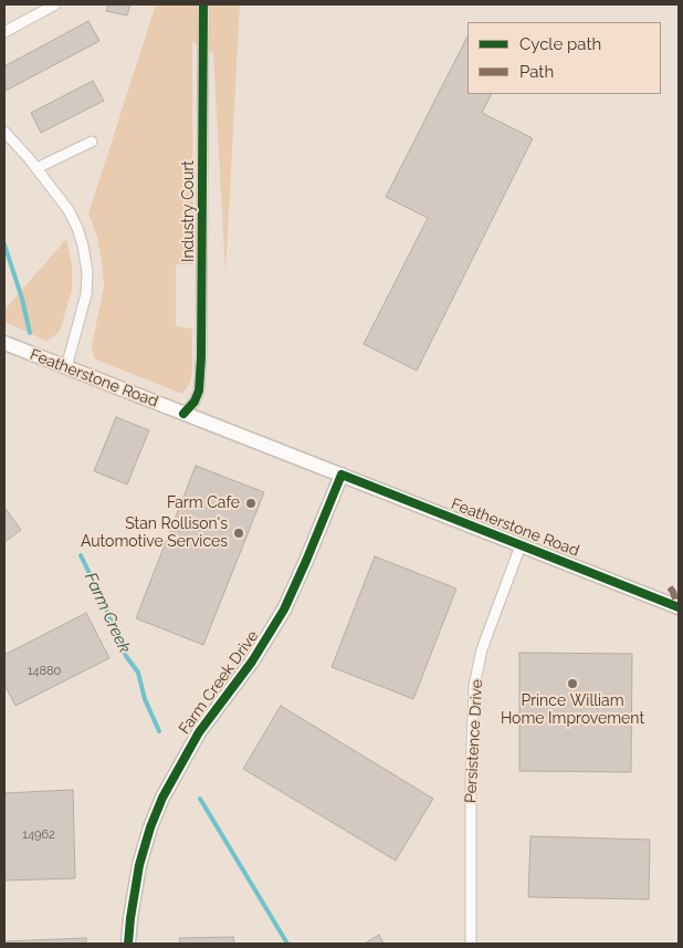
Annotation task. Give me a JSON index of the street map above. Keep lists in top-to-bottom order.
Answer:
{
  "streets": {
    "street": [
      "Industry Court",
      "Featherstone Road",
      "Farm Creek Drive",
      "Persistence Drive"
    ]
  },
  "crossings": [
    ["Industry Court", "Featherstone Road"],
    ["Featherstone Road", "Farm Creek Drive"],
    ["Featherstone Road", "Persistence Drive"]
  ],
  "water": ["Farm Creek"],
  "places": ["Farm Cafe", "Stan Rollison's Automotive Services", "Prince William Home Improvement"],
  "house_numbers": ["14880", "14962"],
  "legend": ["Cycle path", "Path"]
}
